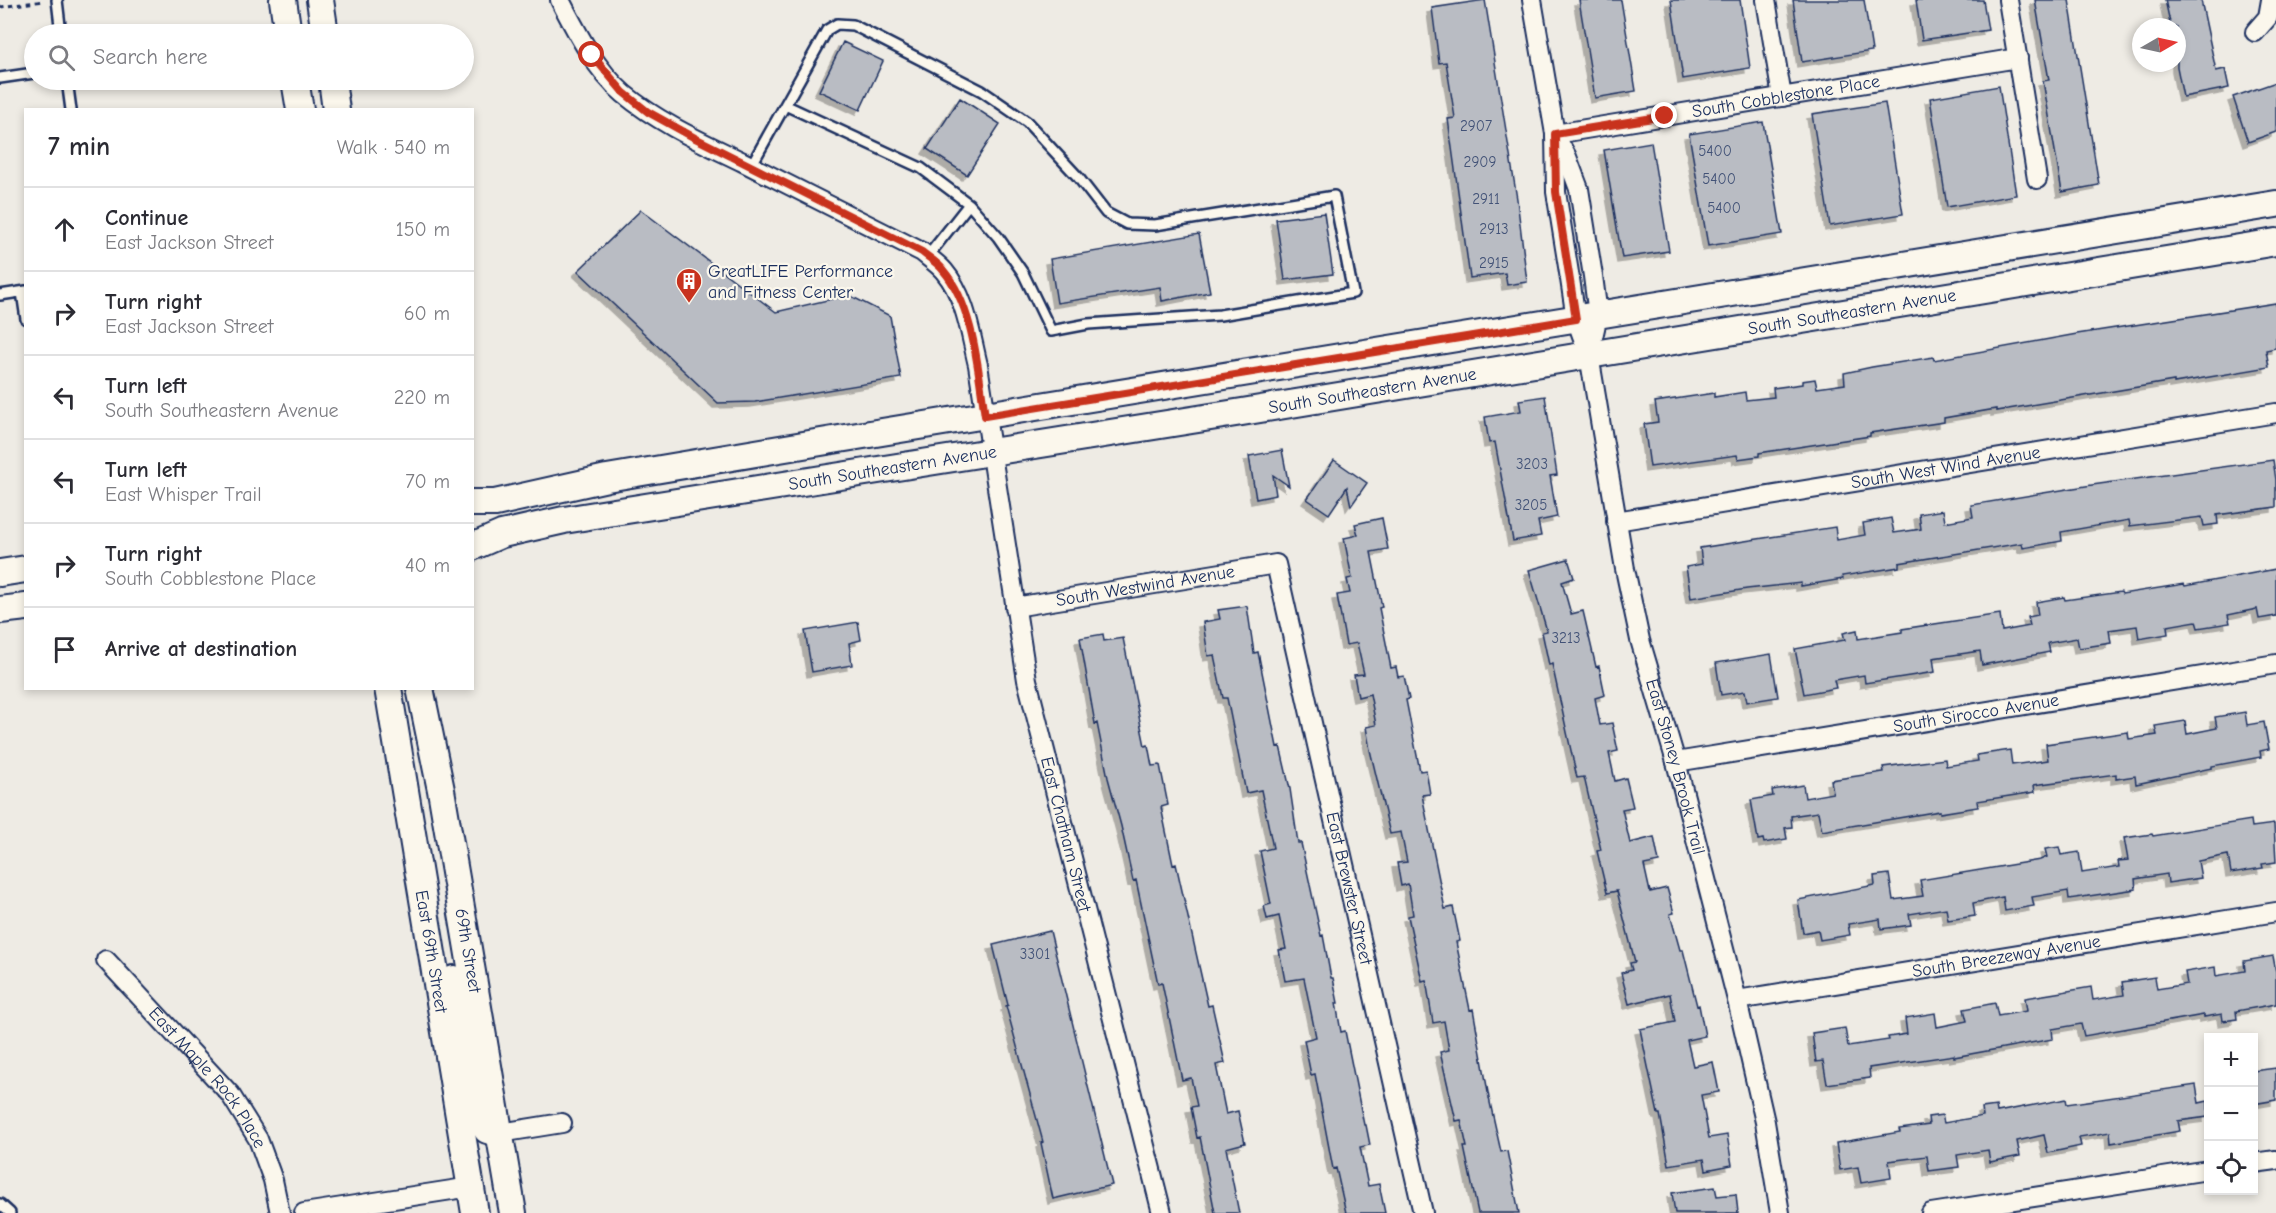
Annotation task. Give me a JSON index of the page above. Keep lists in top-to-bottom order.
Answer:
{
  "streets": {
    "main road": ["South Southeastern Avenue", "69th Street", "East 69th Street"],
    "street": [
      "South Cobblestone Place",
      "South West Wind Avenue",
      "South Westwind Avenue",
      "South Sirocco Avenue",
      "East Stoney Brook Trail",
      "East Chatham Street",
      "East Brewster Street",
      "South Breezeway Avenue",
      "East Maple Rock Place"
    ]
  },
  "crossings": [
    ["South Southeastern Avenue", "East Stoney Brook Trail"],
    ["South Southeastern Avenue", "East Chatham Street"],
    ["South West Wind Avenue", "East Stoney Brook Trail"],
    ["South Westwind Avenue", "East Chatham Street"],
    ["South Westwind Avenue", "East Brewster Street"],
    ["South Sirocco Avenue", "East Stoney Brook Trail"],
    ["East Stoney Brook Trail", "South Breezeway Avenue"]
  ],
  "places": {
    "building": ["GreatLIFE Performance and Fitness Center"]
  },
  "house_numbers": [
    "2907",
    "5400",
    "2909",
    "5400",
    "2911",
    "5400",
    "2913",
    "2915",
    "3203",
    "3205",
    "3213",
    "3301"
  ],
  "north": "right",
  "page": {
    "search": "Search here",
    "heading": ["7 min", "Walk · 540 m"],
    "list": [
      ["Continue", "East Jackson Street", "150 m"],
      ["Turn right", "East Jackson Street", "60 m"],
      ["Turn left", "South Southeastern Avenue", "220 m"],
      ["Turn left", "East Whisper Trail", "70 m"],
      ["Turn right", "South Cobblestone Place", "40 m"],
      "Arrive at destination"
    ],
    "map_buttons": ["+", "−"]
  }
}
